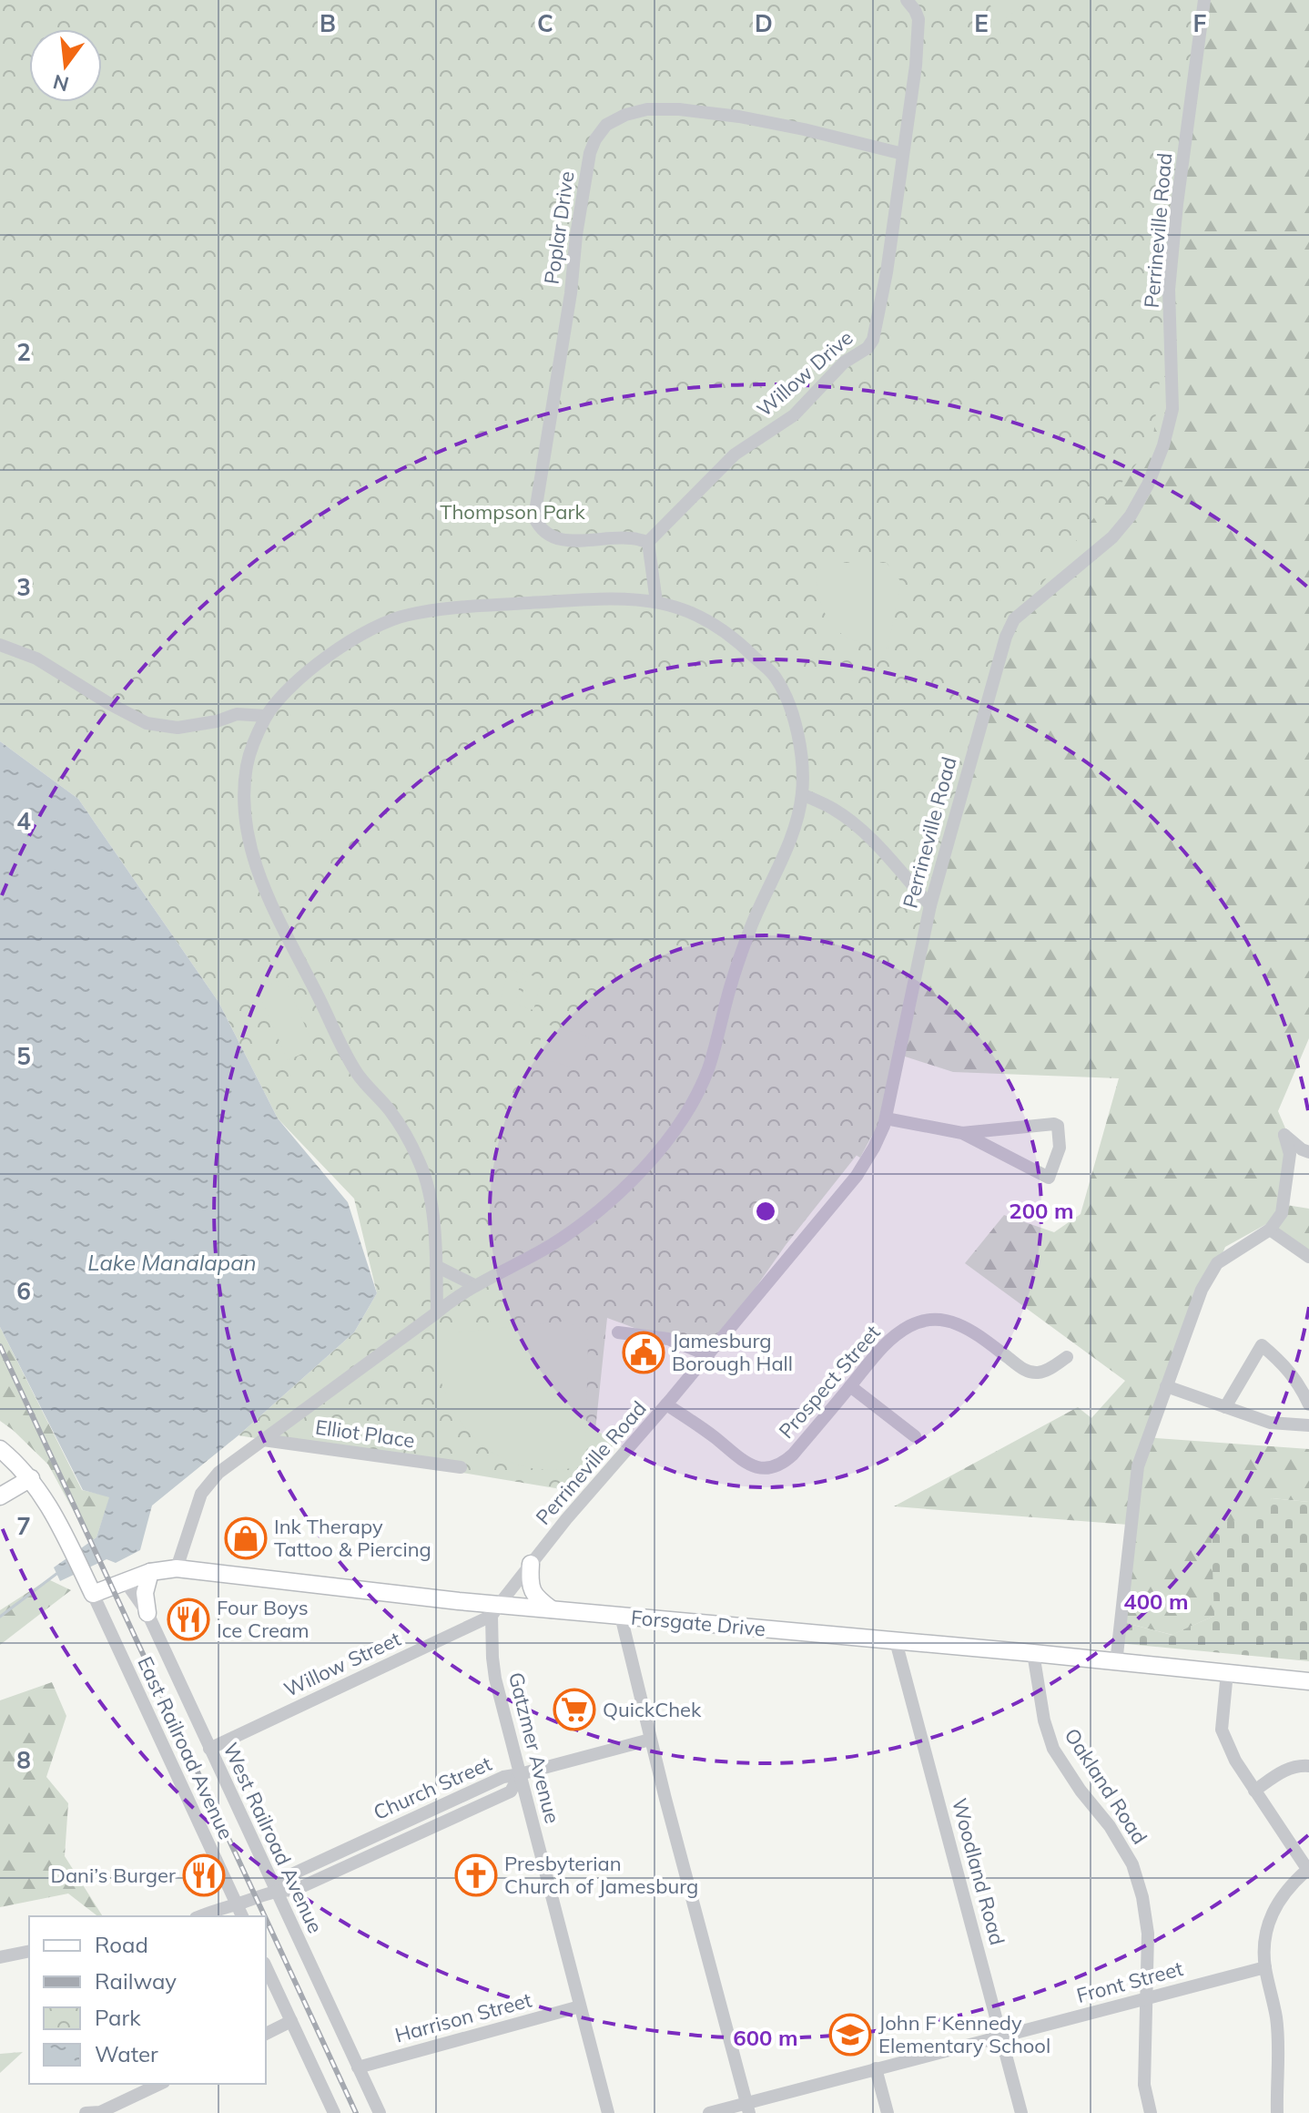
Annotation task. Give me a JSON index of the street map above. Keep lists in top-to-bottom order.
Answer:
{
  "streets": {
    "main road": ["Forsgate Drive"],
    "street": [
      "Poplar Drive",
      "Perrineville Road",
      "Willow Drive",
      "Prospect Street",
      "Elliot Place",
      "Willow Street",
      "East Railroad Avenue",
      "Gatzmer Avenue",
      "Oakland Road",
      "Church Street",
      "West Railroad Avenue",
      "Woodland Road",
      "Front Street",
      "Harrison Street"
    ]
  },
  "crossings": [
    ["Poplar Drive", "Willow Drive"],
    ["Perrineville Road", "Prospect Street"],
    ["Perrineville Road", "Forsgate Drive"],
    ["Perrineville Road", "Willow Street"],
    ["Perrineville Road", "Gatzmer Avenue"],
    ["Forsgate Drive", "Willow Street"],
    ["Forsgate Drive", "East Railroad Avenue"],
    ["Forsgate Drive", "Gatzmer Avenue"],
    ["Forsgate Drive", "Oakland Road"],
    ["Forsgate Drive", "West Railroad Avenue"],
    ["Forsgate Drive", "Woodland Road"],
    ["Willow Street", "Gatzmer Avenue"],
    ["Willow Street", "West Railroad Avenue"],
    ["East Railroad Avenue", "Church Street"],
    ["Gatzmer Avenue", "Church Street"],
    ["Gatzmer Avenue", "Harrison Street"],
    ["Oakland Road", "Front Street"],
    ["Church Street", "West Railroad Avenue"],
    ["West Railroad Avenue", "Harrison Street"],
    ["Woodland Road", "Front Street"]
  ],
  "water": ["Lake Manalapan"],
  "parks": ["Thompson Park"],
  "places": {
    "public building": ["Jamesburg Borough Hall"],
    "shop": ["Ink Therapy Tattoo & Piercing"],
    "restaurant": ["Four Boys Ice Cream", "Dani’s Burger"],
    "supermarket": ["QuickChek"],
    "church": ["Presbyterian Church of Jamesburg"],
    "school or university": ["John F Kennedy Elementary School"]
  },
  "legend": [
    "Road",
    "Railway",
    "Park",
    "Water"
  ],
  "north": "bottom",
  "grid": {
    "columns": [
      "B",
      "C",
      "D",
      "E",
      "F"
    ],
    "rows": [
      "2",
      "3",
      "4",
      "5",
      "6",
      "7",
      "8"
    ]
  },
  "rings": ["200 m", "400 m", "600 m"]
}
